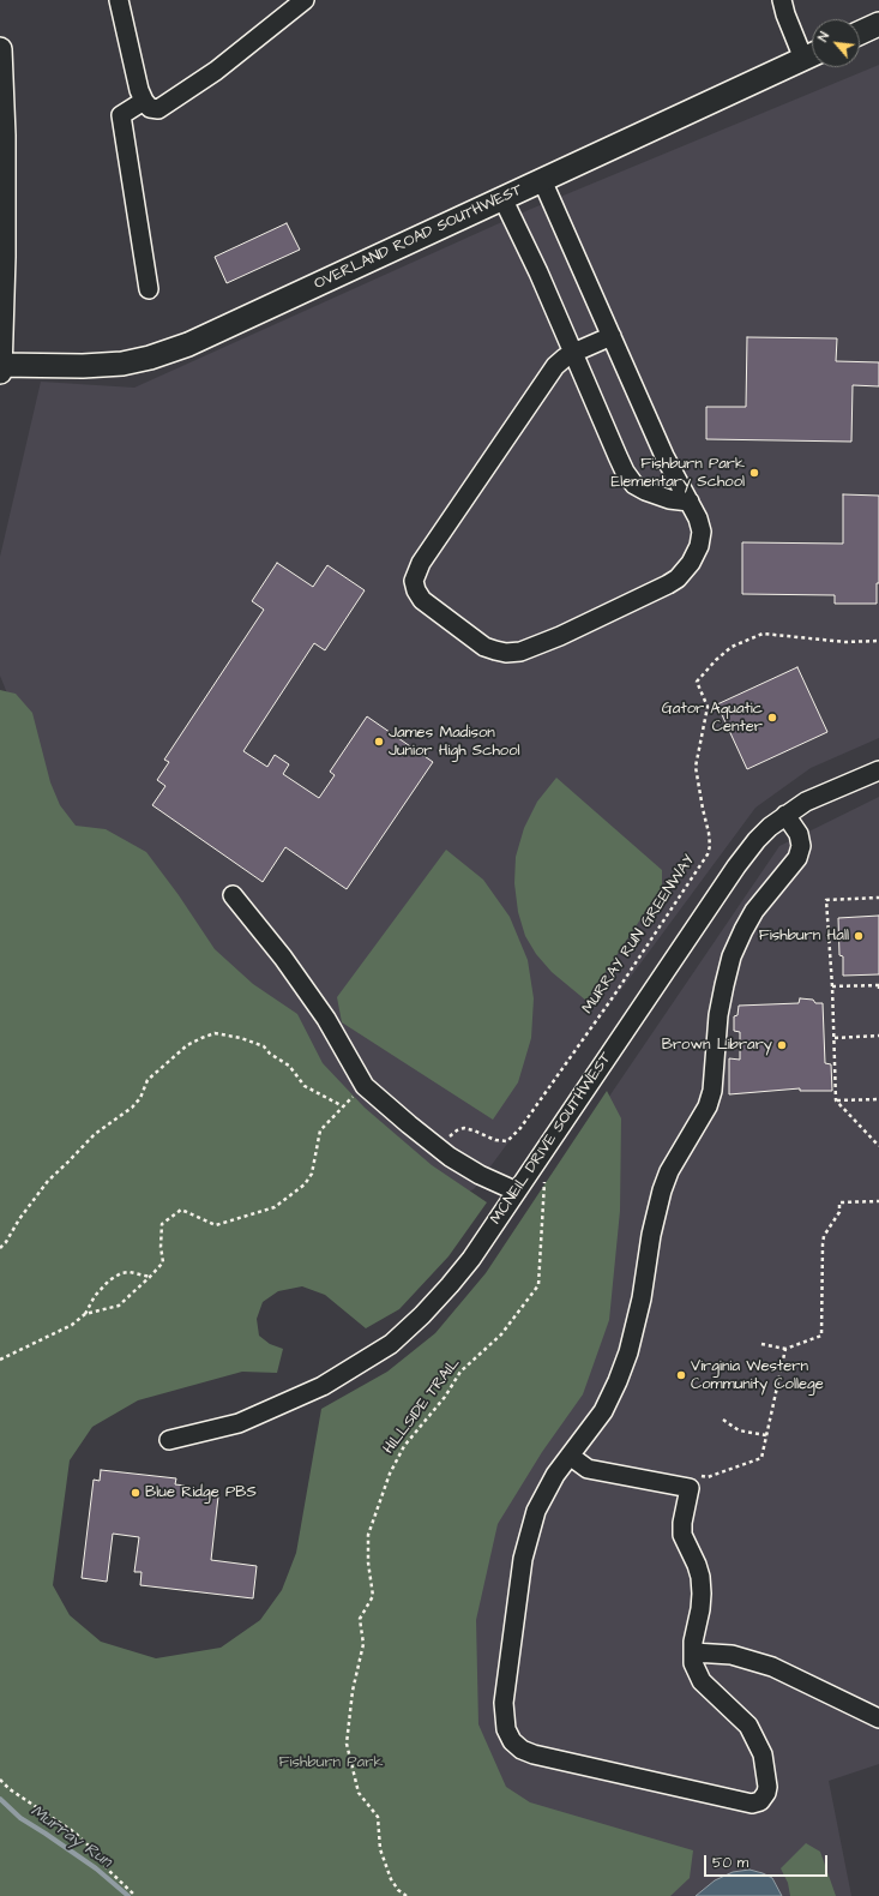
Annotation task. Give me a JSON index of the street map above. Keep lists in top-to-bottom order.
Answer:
{
  "streets": {
    "main road": ["OVERLAND ROAD SOUTHWEST"],
    "street": ["MCNEIL DRIVE SOUTHWEST"],
    "path": ["MURRAY RUN GREENWAY", "HILLSIDE TRAIL"]
  },
  "crossings": [
    ["MCNEIL DRIVE SOUTHWEST", "HILLSIDE TRAIL"]
  ],
  "water": ["Murray Run"],
  "parks": ["Fishburn Park"],
  "places": [
    "Fishburn Park Elementary School",
    "Gator Aquatic Center",
    "James Madison Junior High School",
    "Fishburn Hall",
    "Brown Library",
    "Virginia Western Community College",
    "Blue Ridge PBS"
  ],
  "scale_bar": "50 m",
  "north": "top left"
}
